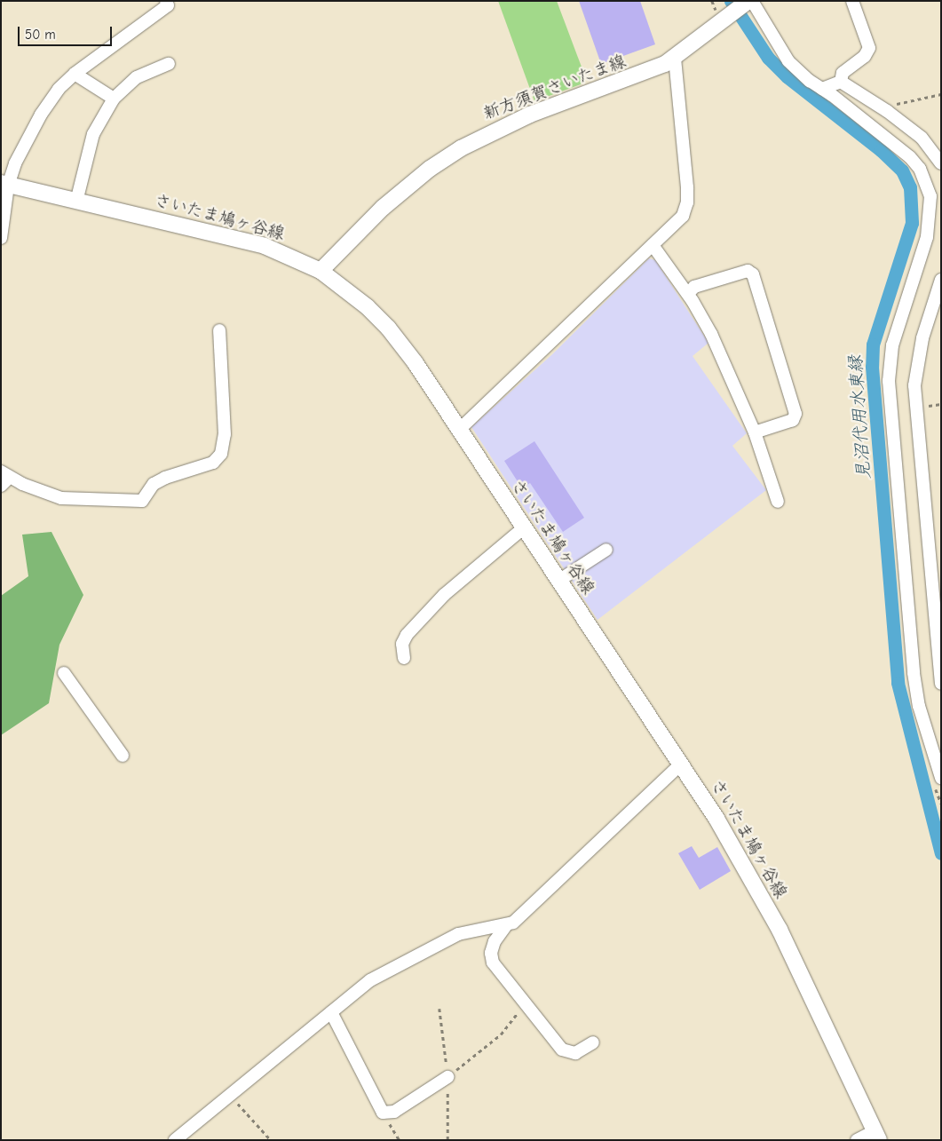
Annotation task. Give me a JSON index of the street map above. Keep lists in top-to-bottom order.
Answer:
{
  "streets": {
    "main road": ["新方須賀さいたま線", "さいたま鳩ヶ谷線"]
  },
  "crossings": [
    ["新方須賀さいたま線", "さいたま鳩ヶ谷線"]
  ],
  "water": ["見沼代用水東縁"],
  "scale_bar": "50 m"
}
